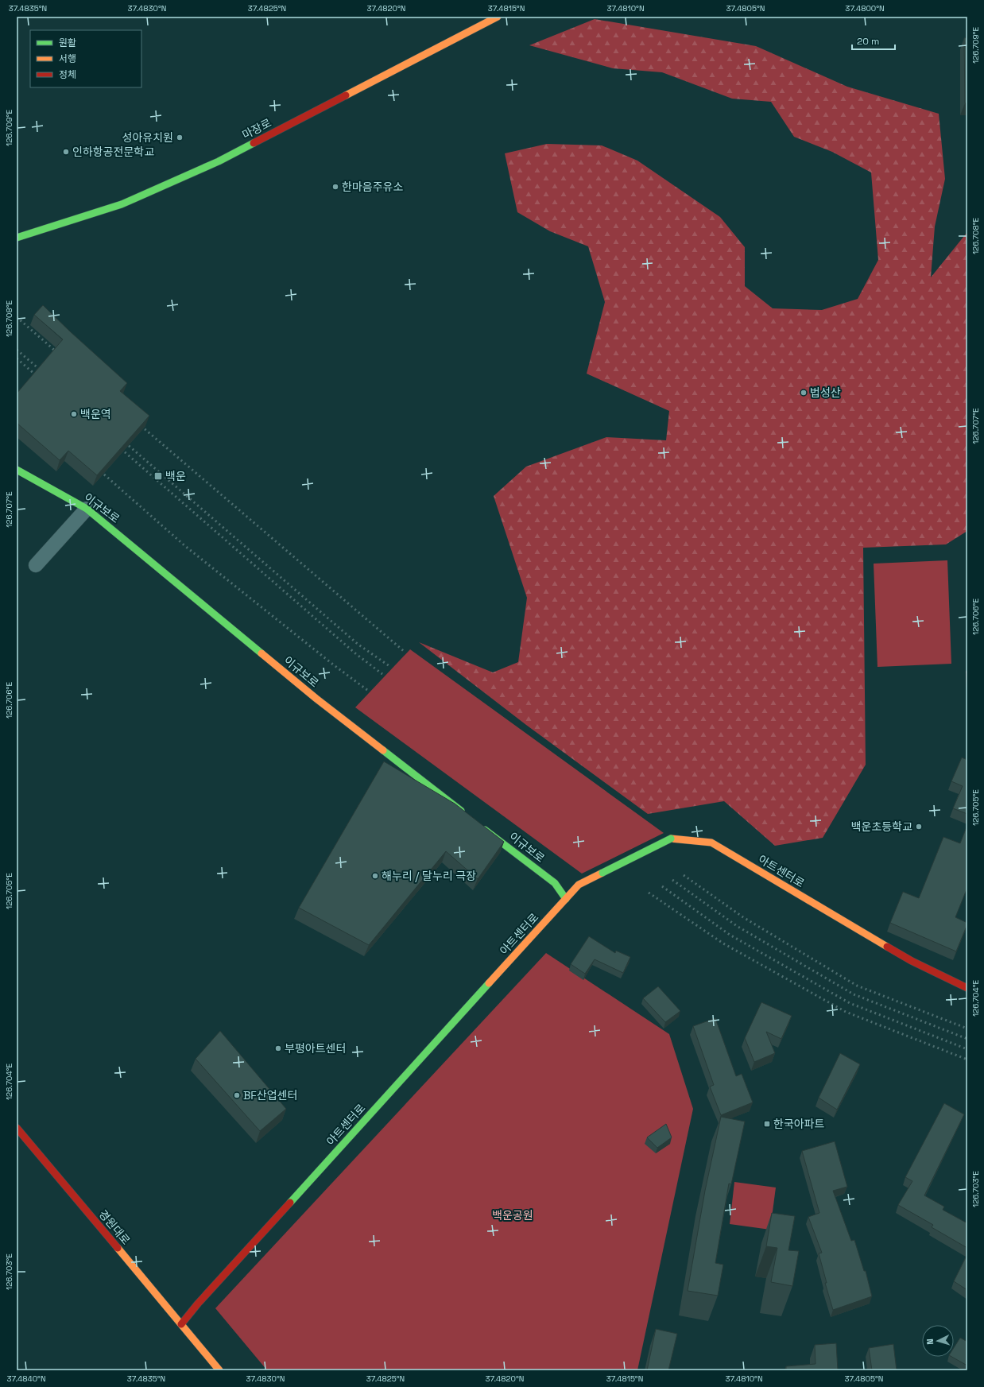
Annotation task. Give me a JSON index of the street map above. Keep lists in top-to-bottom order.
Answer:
{
  "streets": {
    "street": [
      "마장로",
      "이규보로",
      "아트센터로",
      "경원대로"
    ]
  },
  "crossings": [
    ["이규보로", "아트센터로"],
    ["아트센터로", "경원대로"]
  ],
  "parks": ["백운공원"],
  "places": {
    "other": [
      "성아유치원",
      "인하항공전문학교",
      "한마음주유소",
      "법성산",
      "백운역",
      "백운초등학교",
      "해누리 / 달누리 극장",
      "부평아트센터",
      "BF산업센터"
    ],
    "transit": ["백운", "한국아파트"]
  },
  "legend": ["원활", "서행", "정체"],
  "scale_bar": "20 m",
  "north": "left",
  "coordinates": [
    "37.4835°N",
    "37.4830°N",
    "37.4825°N",
    "37.4820°N",
    "37.4815°N",
    "37.4810°N",
    "37.4805°N",
    "37.4800°N",
    "126.709°E",
    "126.708°E",
    "126.707°E",
    "126.706°E",
    "126.705°E",
    "126.704°E",
    "126.703°E",
    "37.4840°N"
  ]
}
